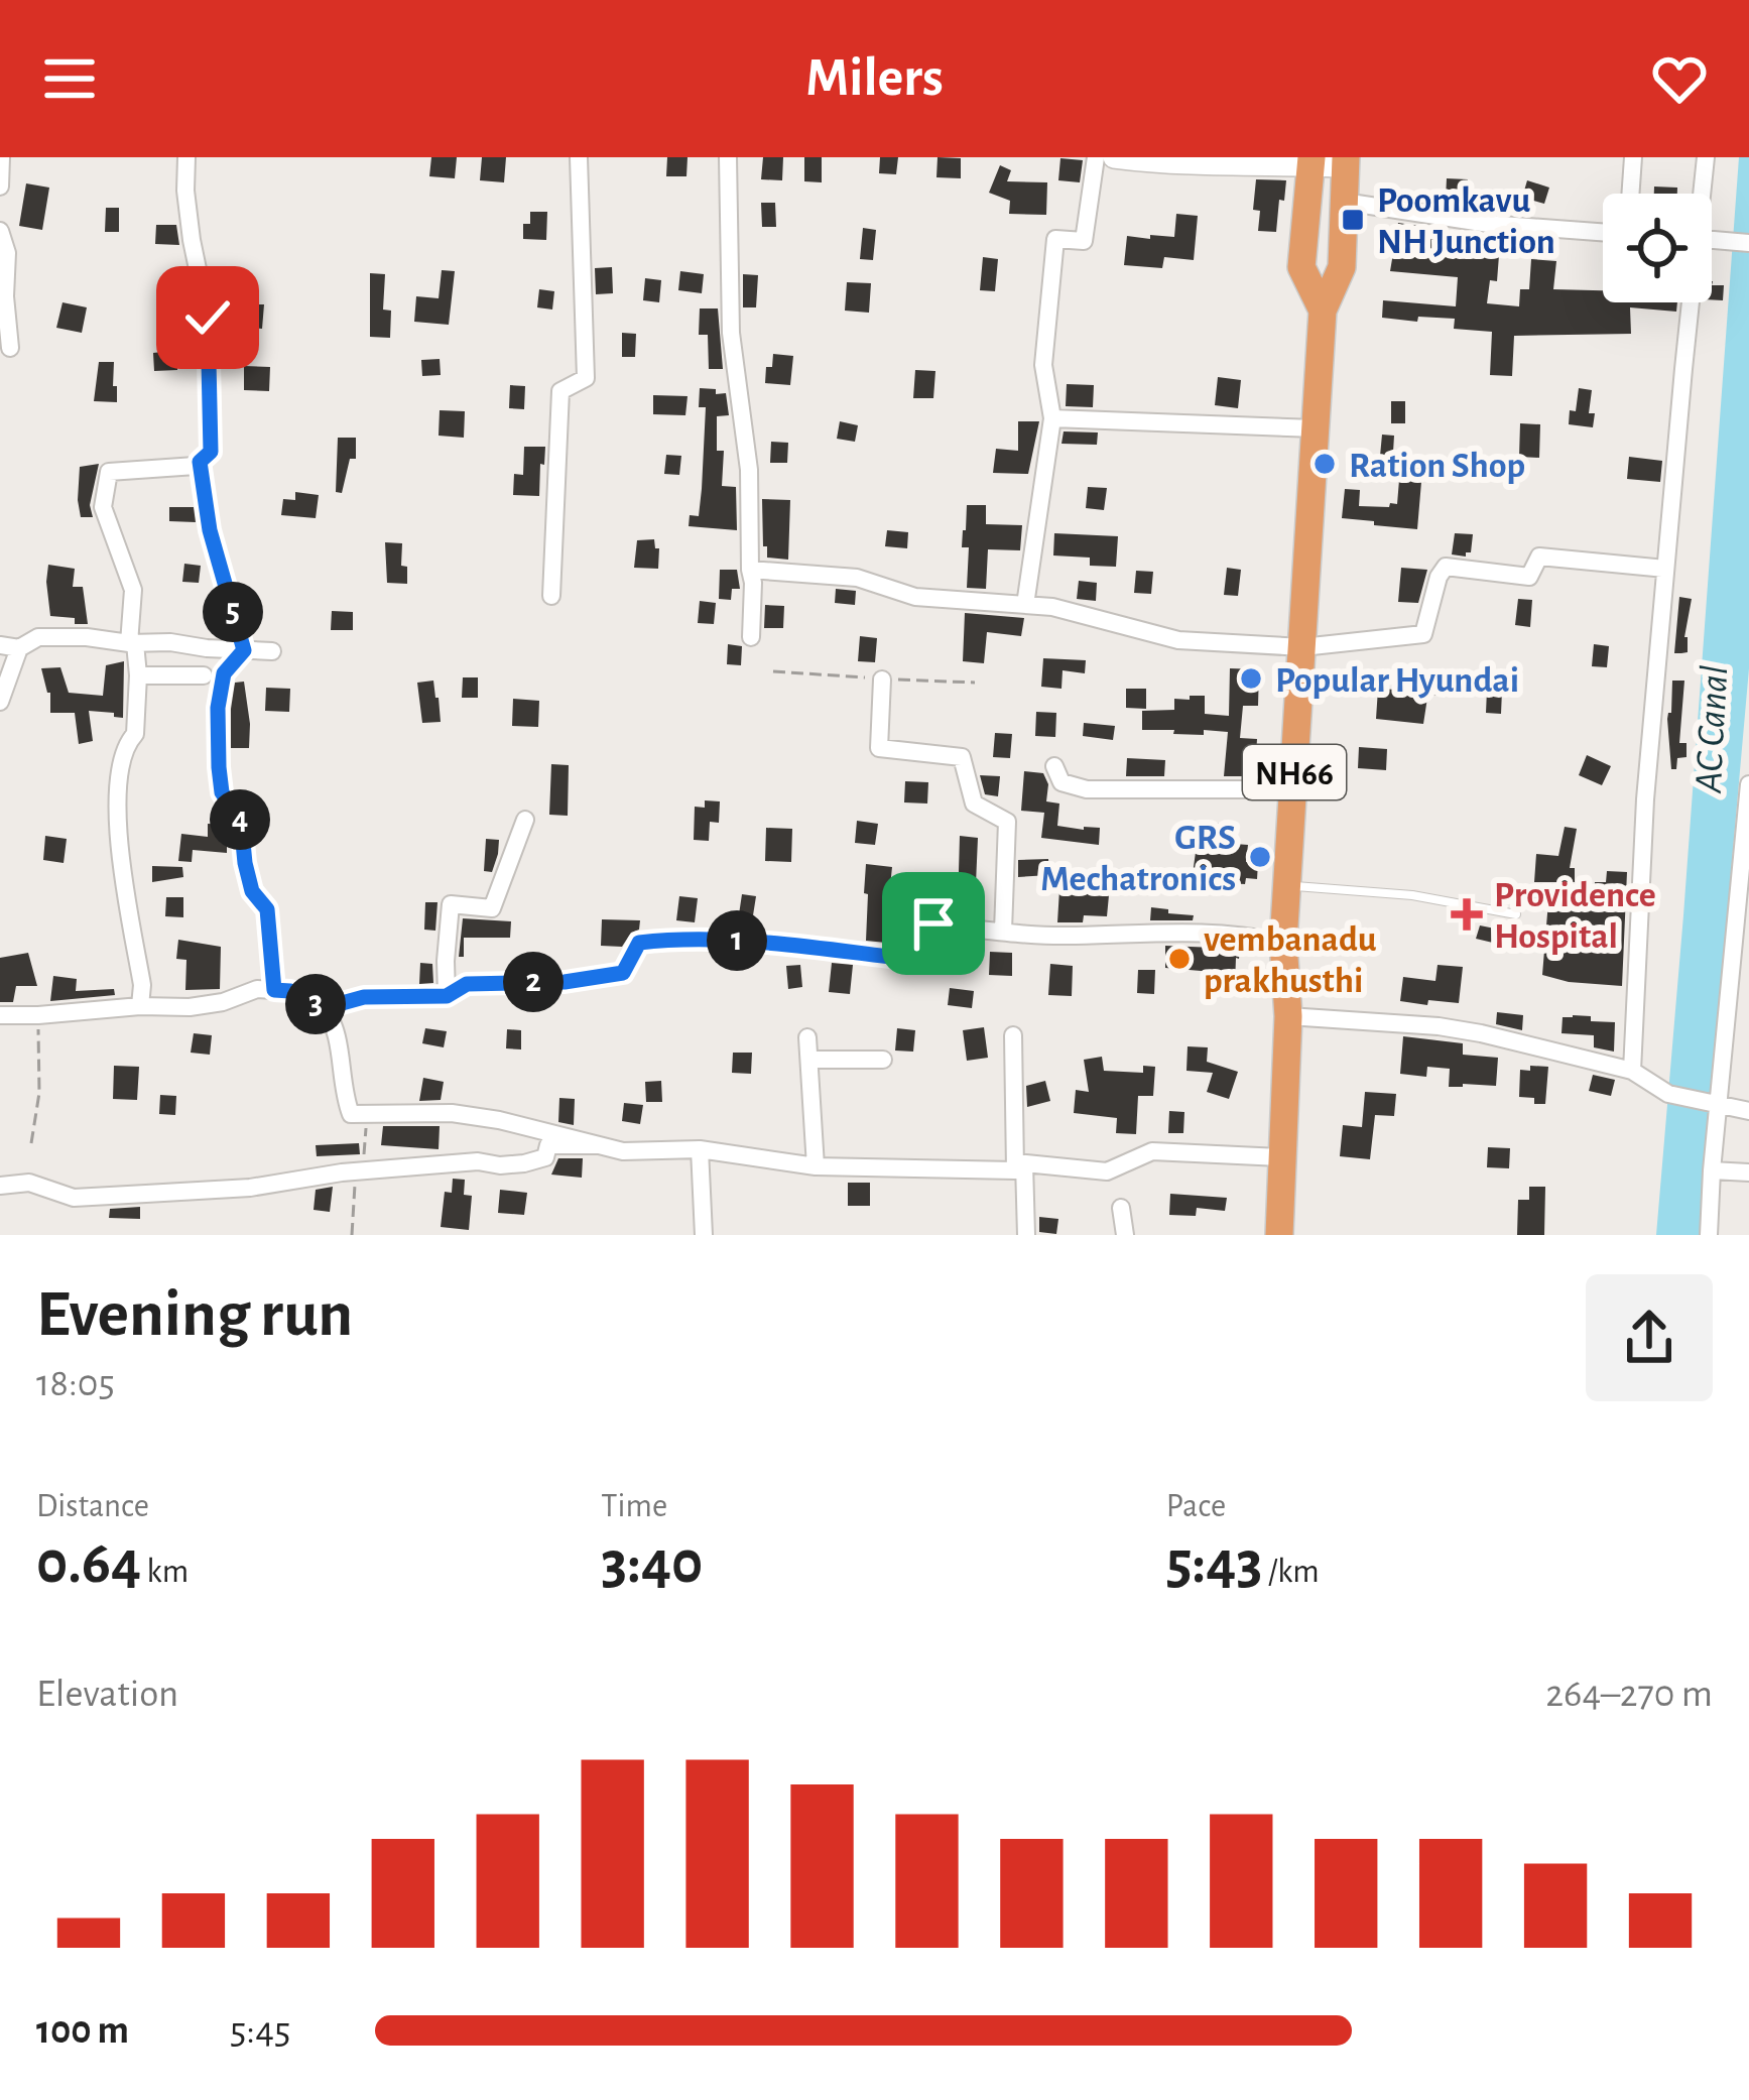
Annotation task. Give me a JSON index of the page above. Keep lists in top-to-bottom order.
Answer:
{
  "streets": {
    "highway": ["NH66"]
  },
  "water": ["AC Canal"],
  "places": {
    "transit": ["Poomkavu NH Junction"],
    "other": [
      "Ration Shop",
      "Popular Hyundai",
      "GRS Mechatronics",
      "vembanadu prakhusthi"
    ],
    "health": ["Providence Hospital"]
  },
  "page": {
    "header": "Milers",
    "pins": [
      "5",
      "4",
      "1",
      "2",
      "3"
    ],
    "heading": ["Evening run", "18:05"],
    "stats": [
      ["Distance", "0.64 km"],
      ["Time", "3:40"],
      ["Pace", "5:43 /km"]
    ],
    "chart": ["Elevation", "264–270 m"],
    "list": [
      {
        "name": "100 m",
        "note": "5:45"
      }
    ]
  }
}
